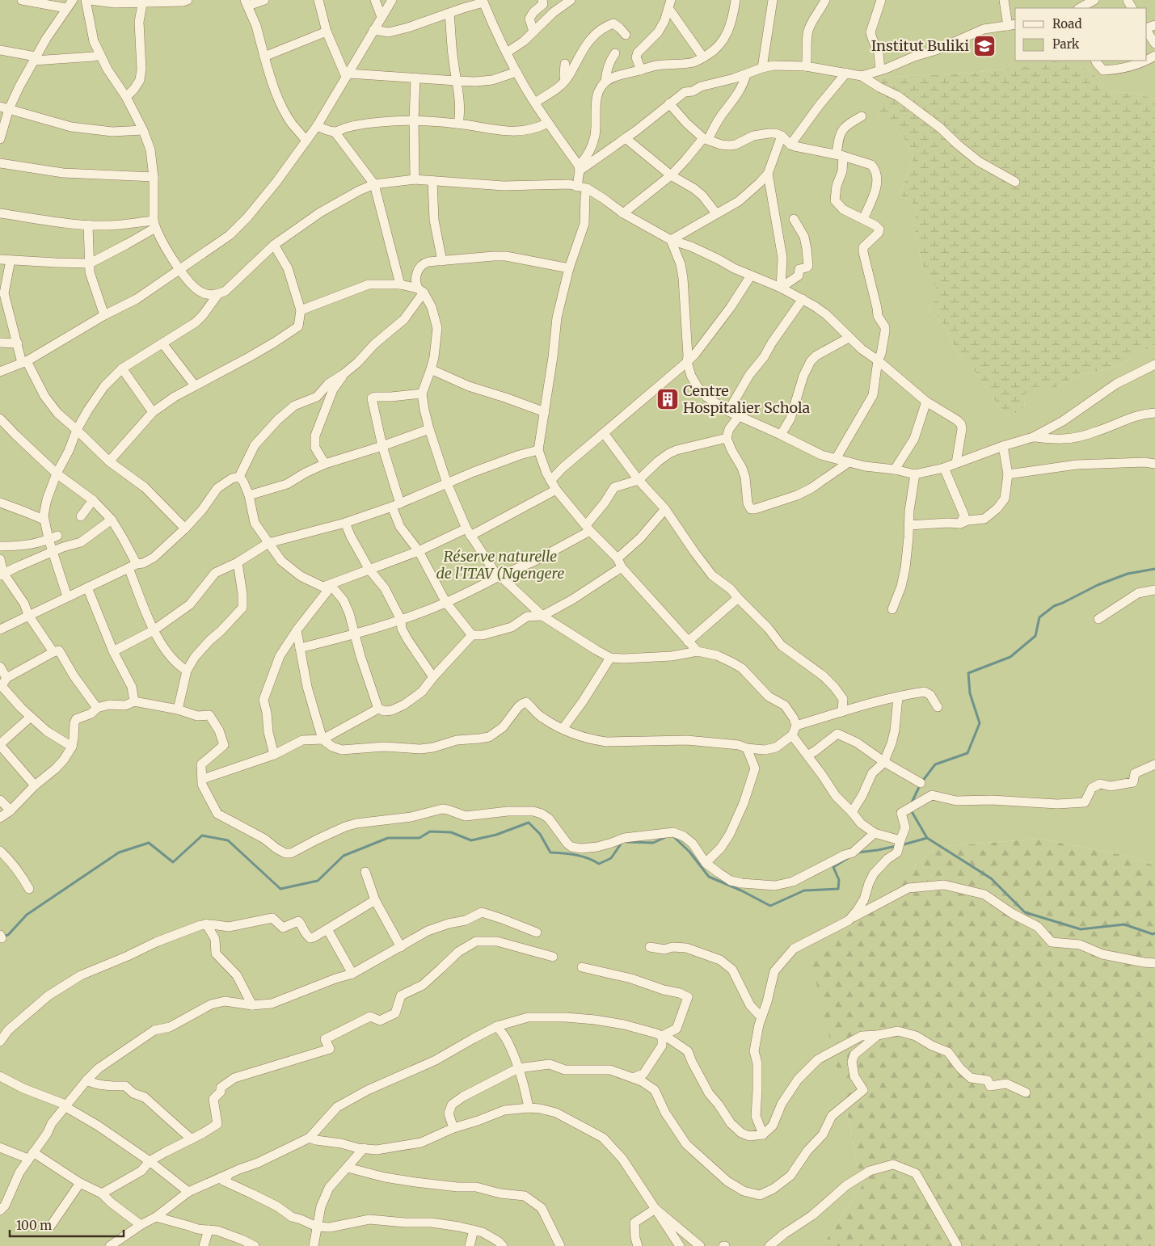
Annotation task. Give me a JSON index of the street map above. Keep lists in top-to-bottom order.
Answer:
{
  "parks": ["Réserve naturelle de l'ITAV (Ngengere"],
  "places": {
    "school or university": ["Institut Buliki"],
    "building": ["Centre Hospitalier Schola"]
  },
  "legend": ["Road", "Park"],
  "scale_bar": "100 m"
}
